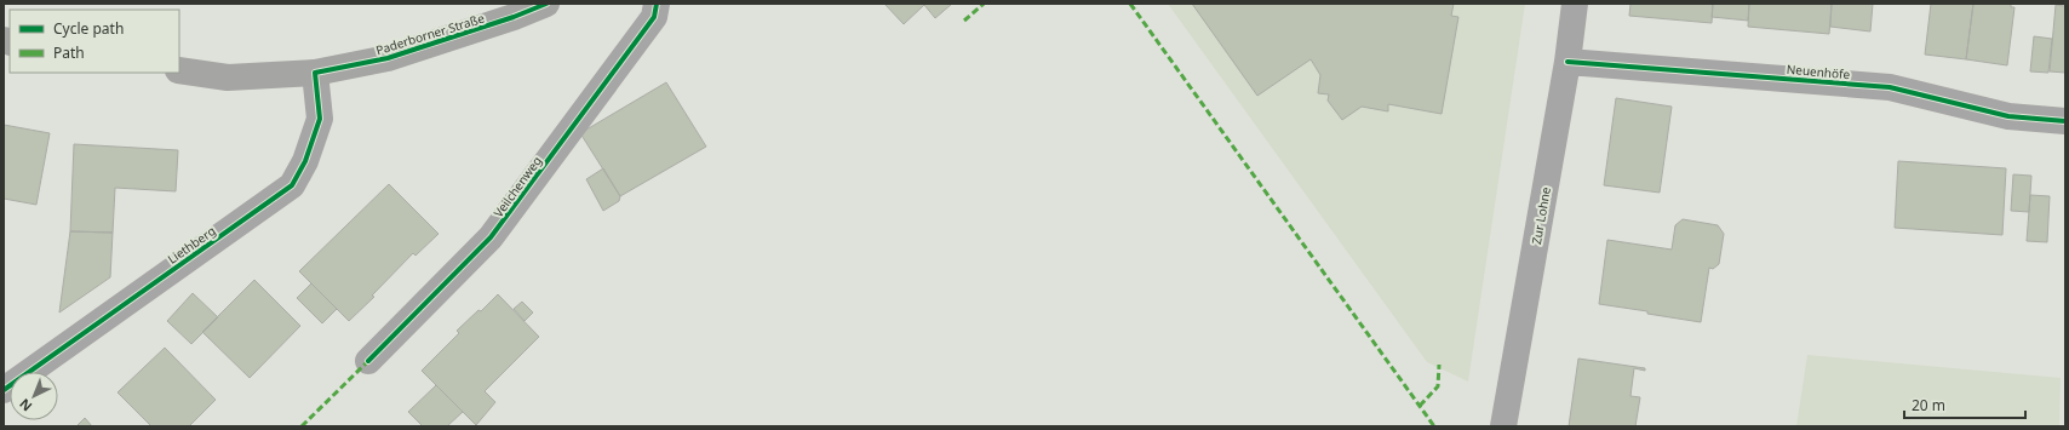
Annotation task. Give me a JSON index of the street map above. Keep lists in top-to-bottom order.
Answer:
{
  "streets": {
    "main road": ["Paderborner Straße"],
    "street": [
      "Neuenhöfe",
      "Veilchenweg",
      "Zur Lohne",
      "Liethberg"
    ]
  },
  "crossings": [
    ["Paderborner Straße", "Liethberg"],
    ["Neuenhöfe", "Zur Lohne"]
  ],
  "legend": ["Cycle path", "Path"],
  "scale_bar": "20 m",
  "north": "bottom left"
}
